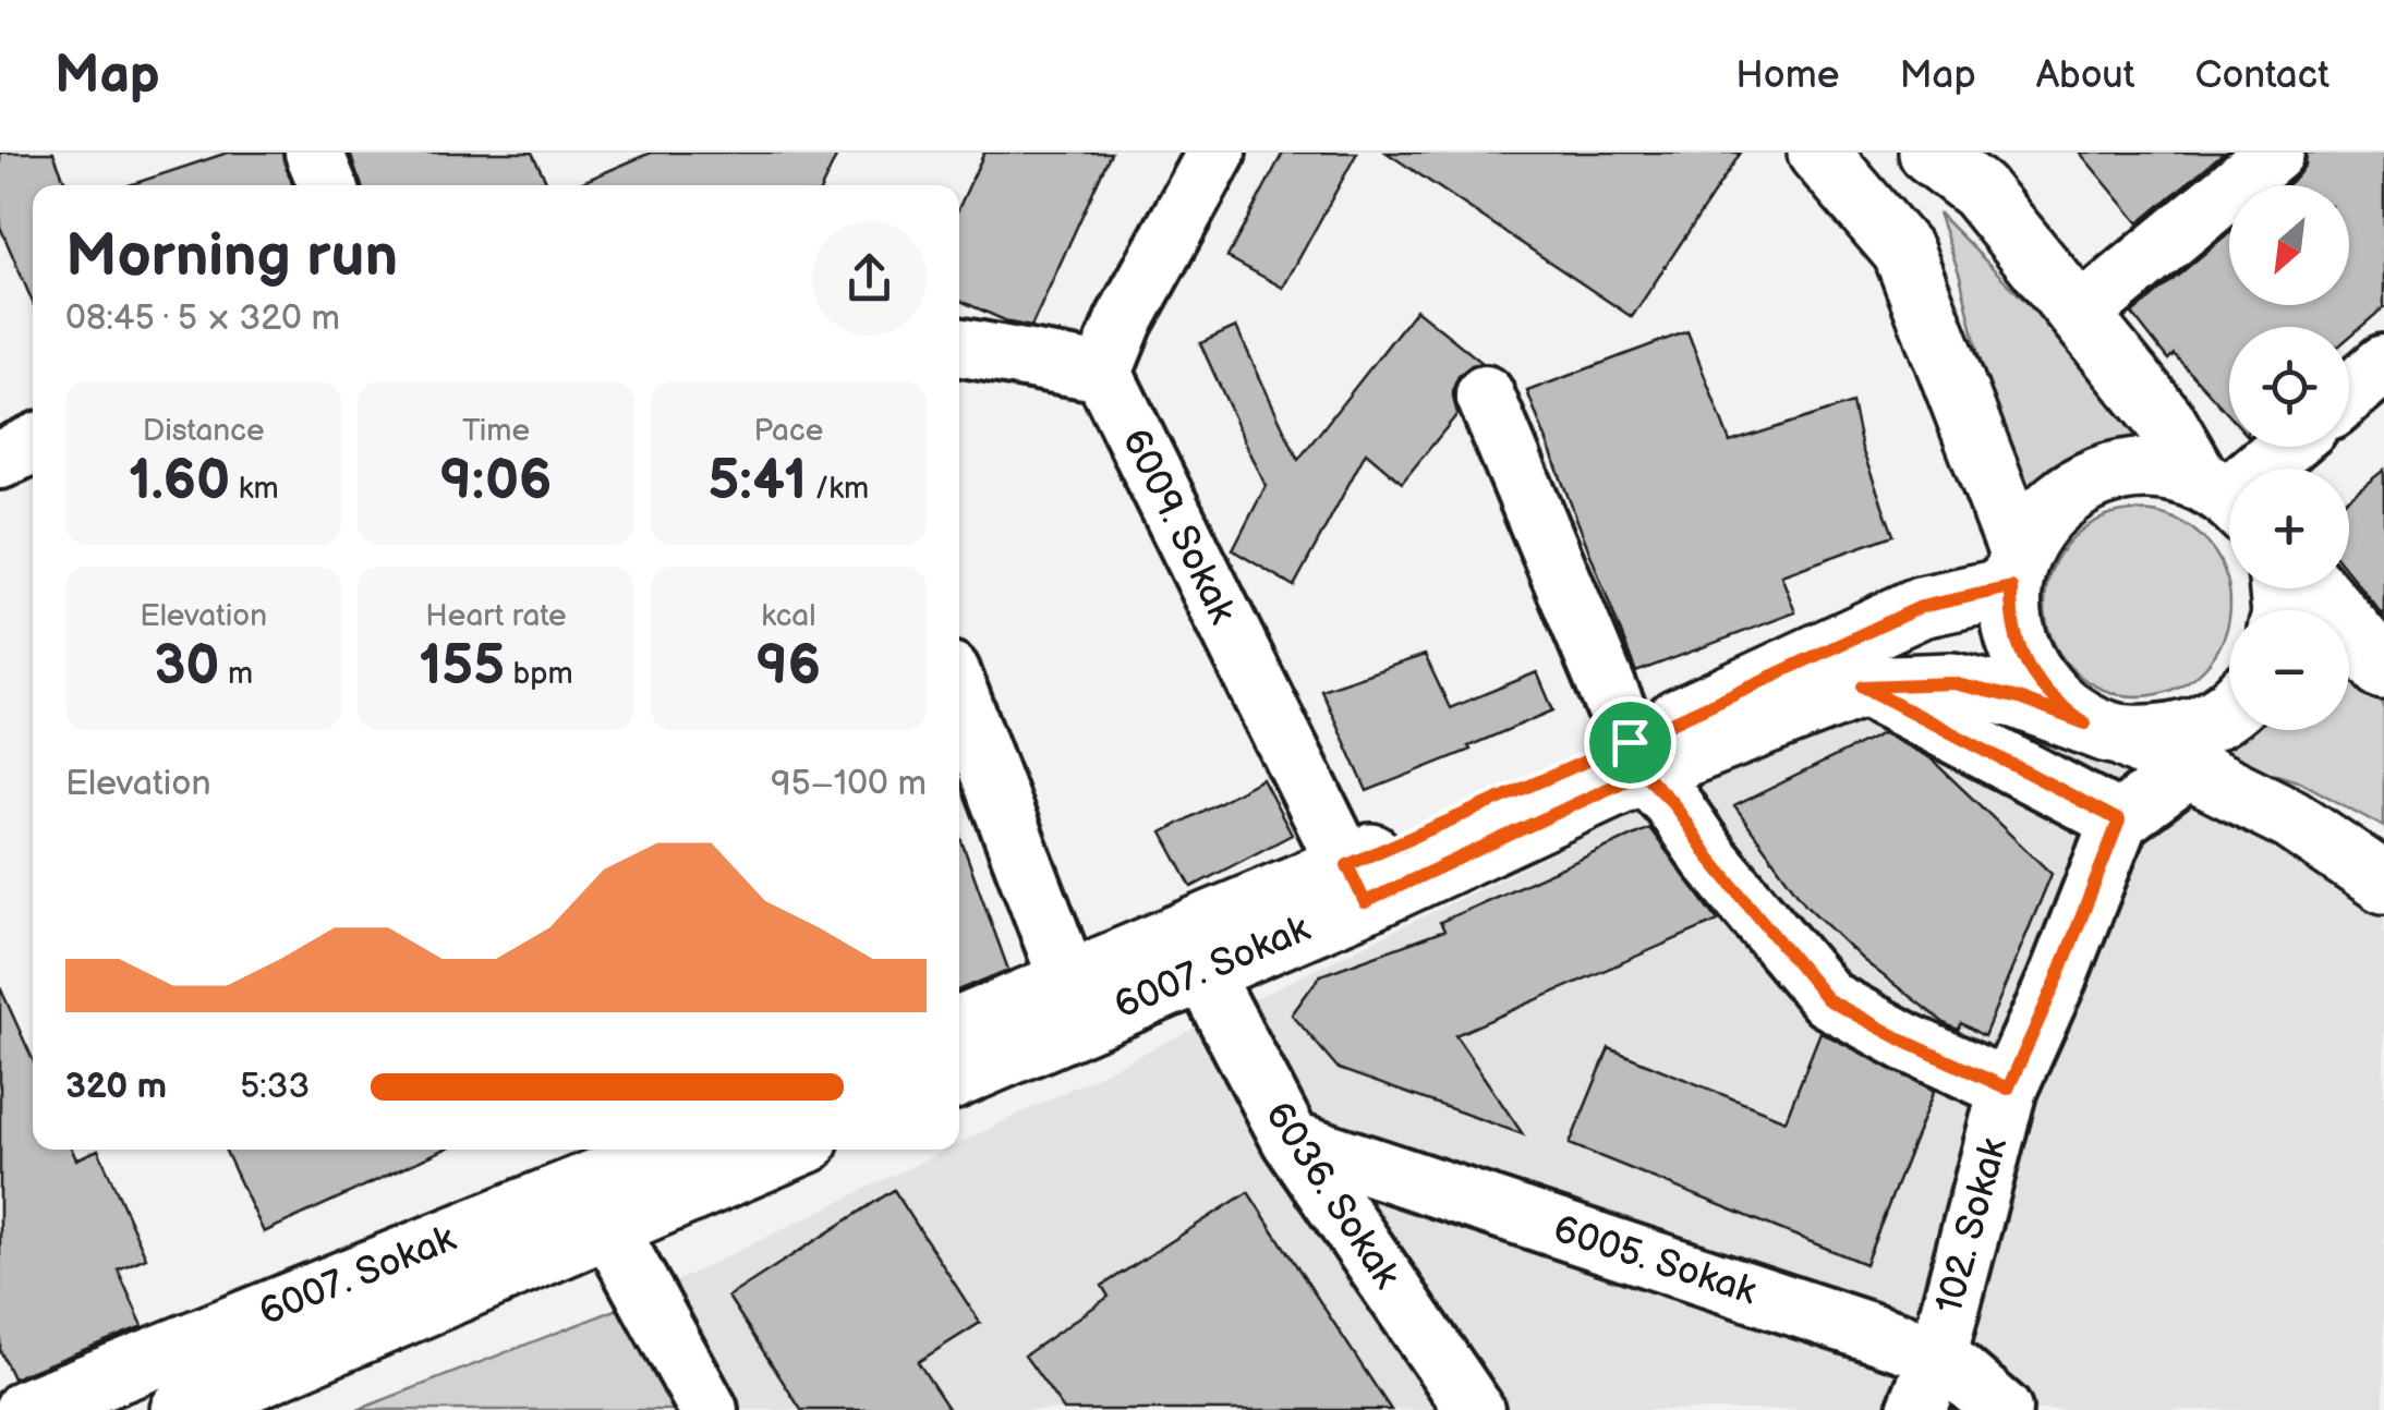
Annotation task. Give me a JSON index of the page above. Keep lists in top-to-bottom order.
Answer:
{
  "streets": {
    "street": [
      "6009. Sokak",
      "6007. Sokak",
      "6036. Sokak",
      "102. Sokak",
      "6005. Sokak"
    ]
  },
  "crossings": [
    ["6009. Sokak", "6007. Sokak"],
    ["6007. Sokak", "6036. Sokak"],
    ["6036. Sokak", "6005. Sokak"],
    ["102. Sokak", "6005. Sokak"]
  ],
  "north": "bottom left",
  "page": {
    "header": "Map",
    "nav": [
      "Home",
      "Map",
      "About",
      "Contact"
    ],
    "map_buttons": ["+", "−"],
    "heading": ["Morning run", "08:45 · 5 × 320 m"],
    "stats": [
      ["Distance", "1.60 km"],
      ["Time", "9:06"],
      ["Pace", "5:41 /km"],
      ["Elevation", "30 m"],
      ["Heart rate", "155 bpm"],
      ["kcal", "96"]
    ],
    "chart": ["Elevation", "95–100 m"],
    "list": [
      {
        "name": "320 m",
        "note": "5:33"
      }
    ]
  }
}
